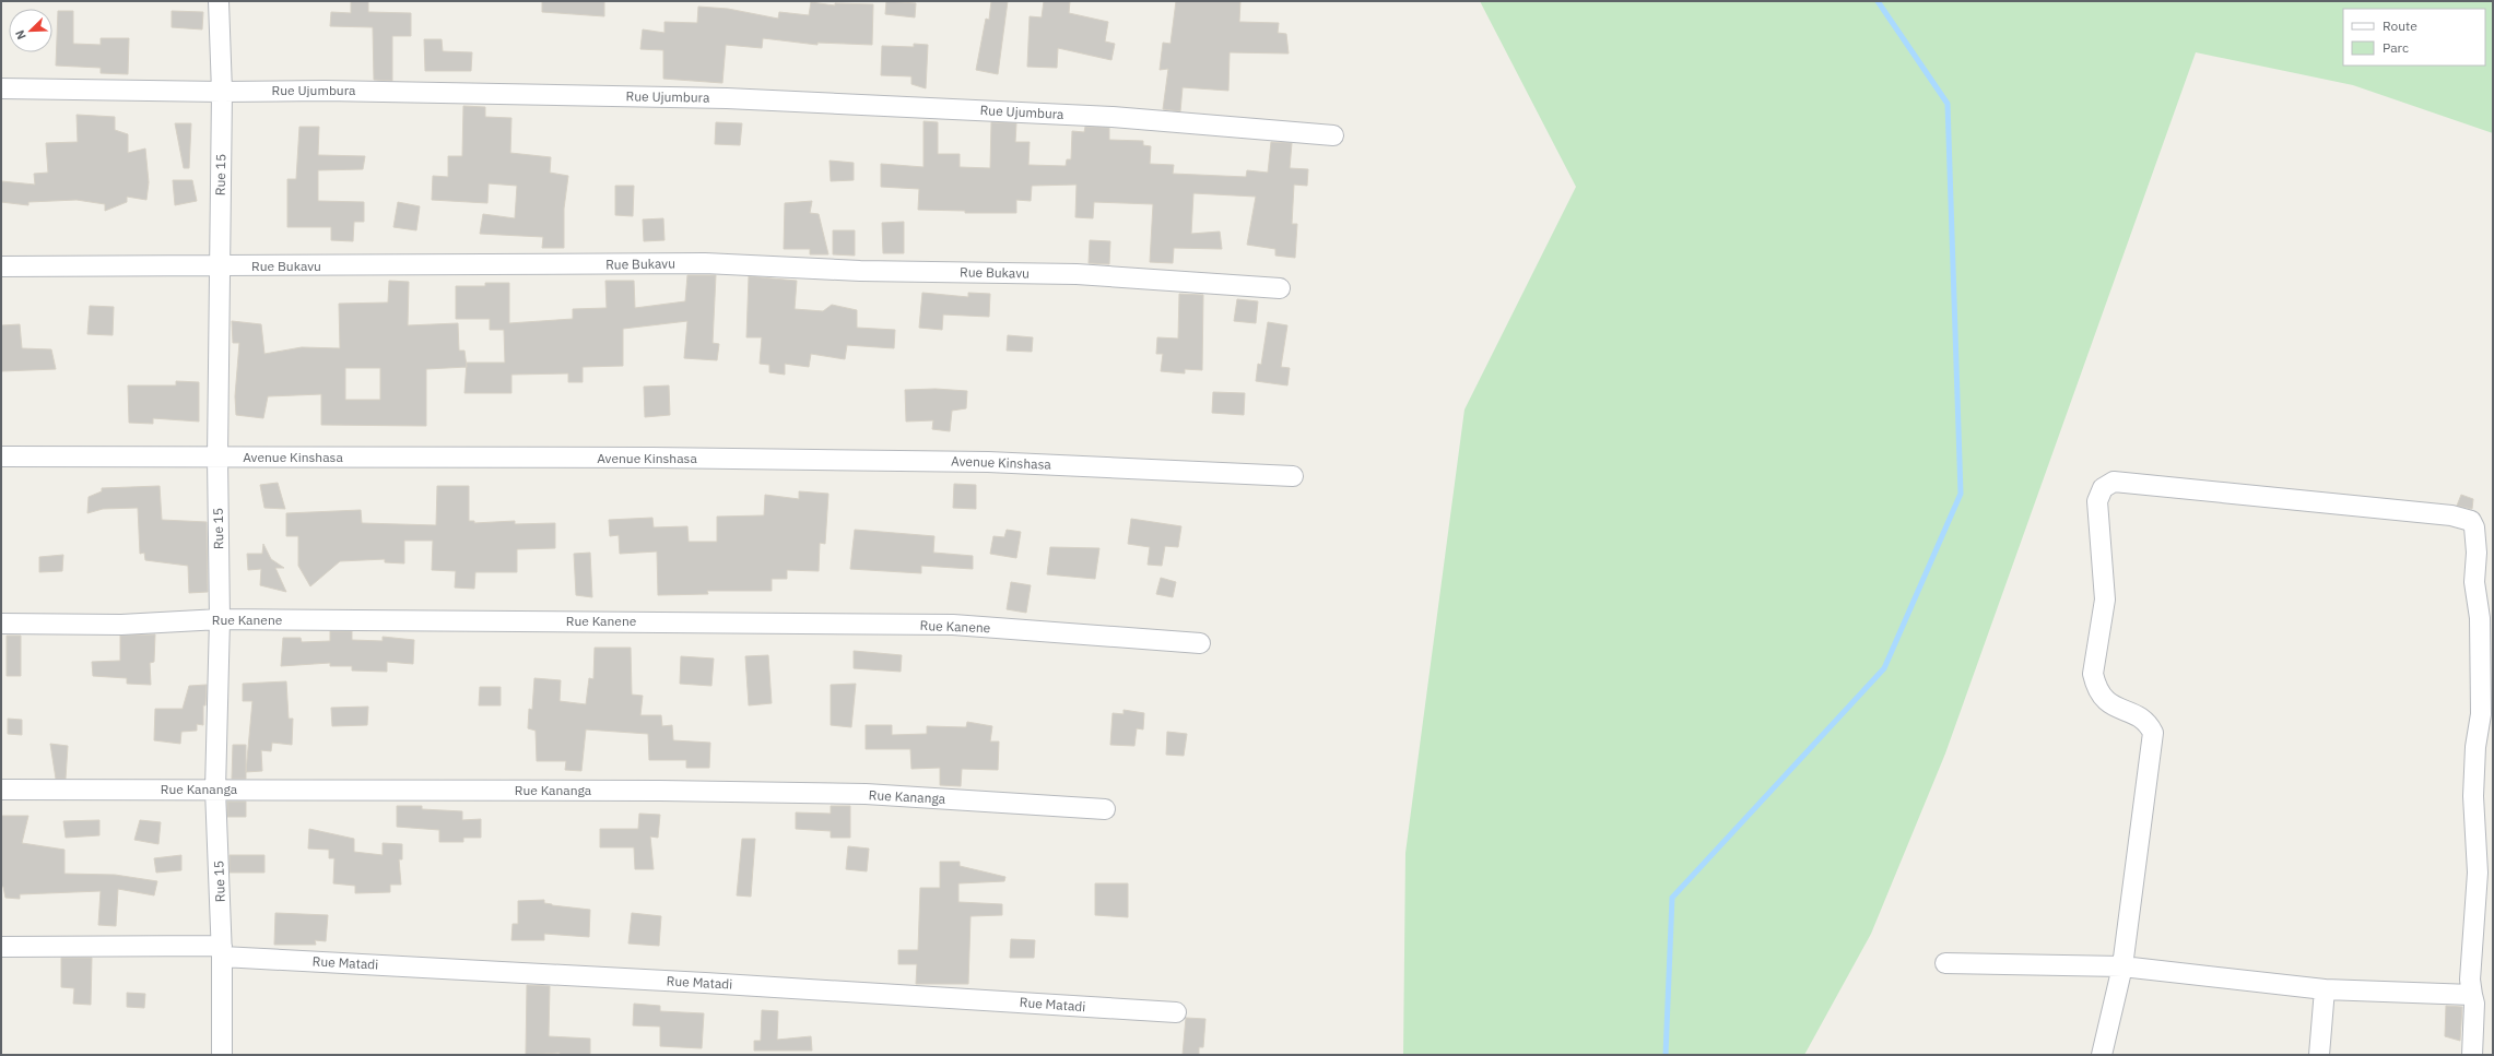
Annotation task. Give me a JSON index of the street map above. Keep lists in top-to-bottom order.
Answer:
{
  "streets": {
    "street": [
      "Rue Ujumbura",
      "Rue 15",
      "Rue Bukavu",
      "Avenue Kinshasa",
      "Rue Kanene",
      "Rue Kananga",
      "Rue Matadi"
    ]
  },
  "crossings": [
    ["Rue Ujumbura", "Rue 15"],
    ["Rue 15", "Rue Bukavu"],
    ["Rue 15", "Avenue Kinshasa"],
    ["Rue 15", "Rue Kanene"],
    ["Rue 15", "Rue Kananga"],
    ["Rue 15", "Rue Matadi"]
  ],
  "legend": ["Route", "Parc"],
  "north": "bottom left"
}
